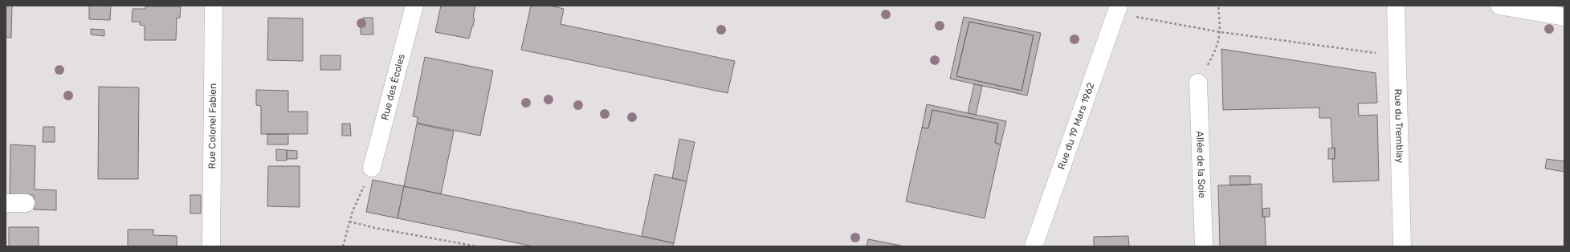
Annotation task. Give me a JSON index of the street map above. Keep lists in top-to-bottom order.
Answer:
{
  "streets": {
    "street": [
      "Rue des Écoles",
      "Rue Colonel Fabien",
      "Rue du 19 Mars 1962",
      "Rue du Tremblay",
      "Allée de la Soie"
    ]
  }
}
